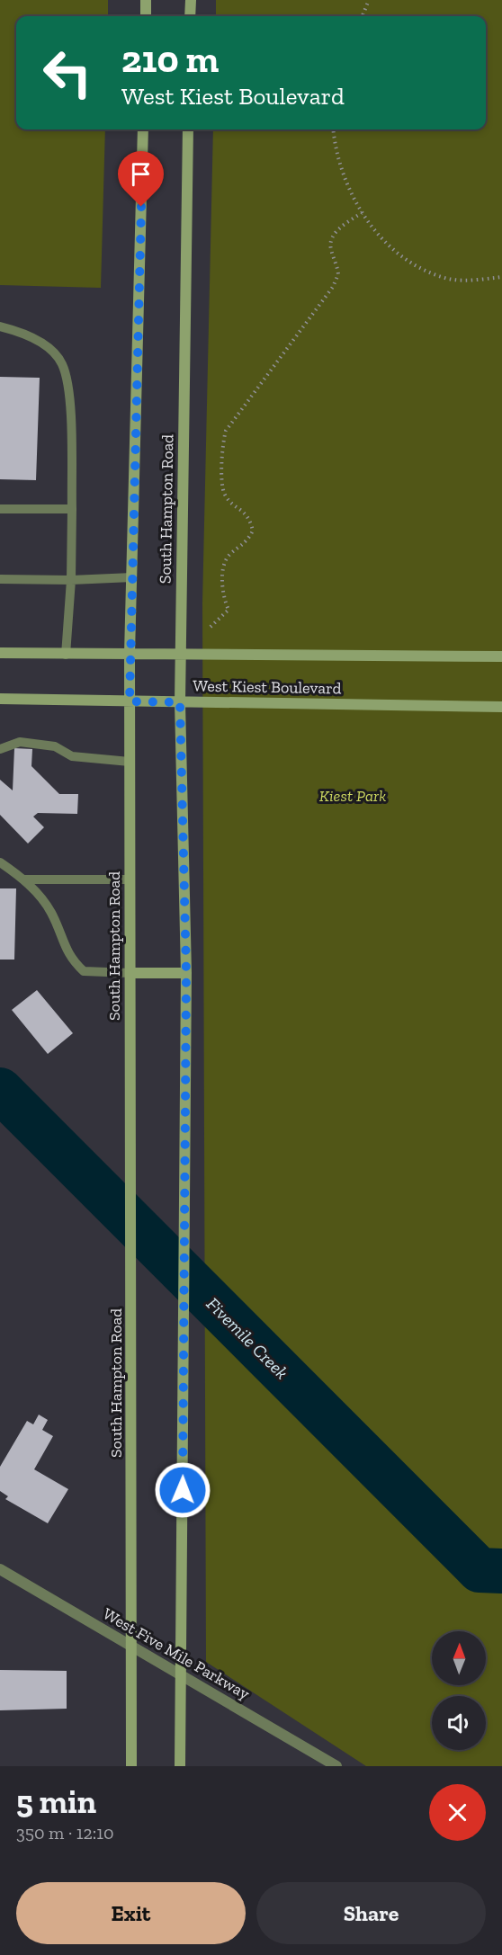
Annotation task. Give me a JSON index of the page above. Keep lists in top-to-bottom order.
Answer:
{
  "streets": {
    "main road": ["South Hampton Road", "West Kiest Boulevard"],
    "street": ["West Five Mile Parkway"]
  },
  "crossings": [
    ["South Hampton Road", "West Kiest Boulevard"],
    ["South Hampton Road", "West Five Mile Parkway"]
  ],
  "water": ["Fivemile Creek"],
  "parks": ["Kiest Park"],
  "north": "top",
  "page": {
    "turn": ["210 m", "West Kiest Boulevard"],
    "heading": ["5 min", "350 m · 12:10"],
    "buttons": ["Exit", "Share"]
  }
}
